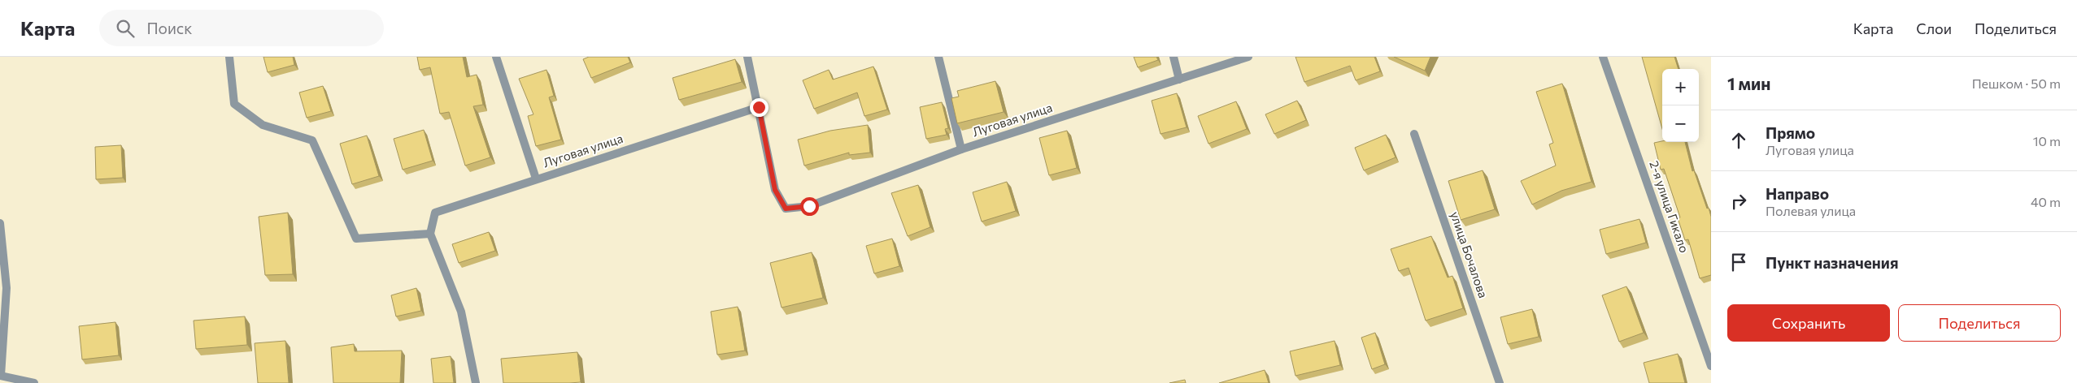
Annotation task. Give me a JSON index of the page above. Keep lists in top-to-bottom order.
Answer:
{
  "streets": {
    "street": ["Луговая улица", "2-я улица Гикало", "улица Бочалова"]
  },
  "page": {
    "header": "Карта",
    "search": "Поиск",
    "nav": ["Карта", "Слои", "Поделиться"],
    "heading": ["1 мин", "Пешком · 50 m"],
    "map_buttons": ["+", "−"],
    "list": [
      ["Прямо", "Луговая улица", "10 m"],
      ["Направо", "Полевая улица", "40 m"],
      "Пункт назначения"
    ],
    "buttons": ["Сохранить", "Поделиться"]
  }
}
